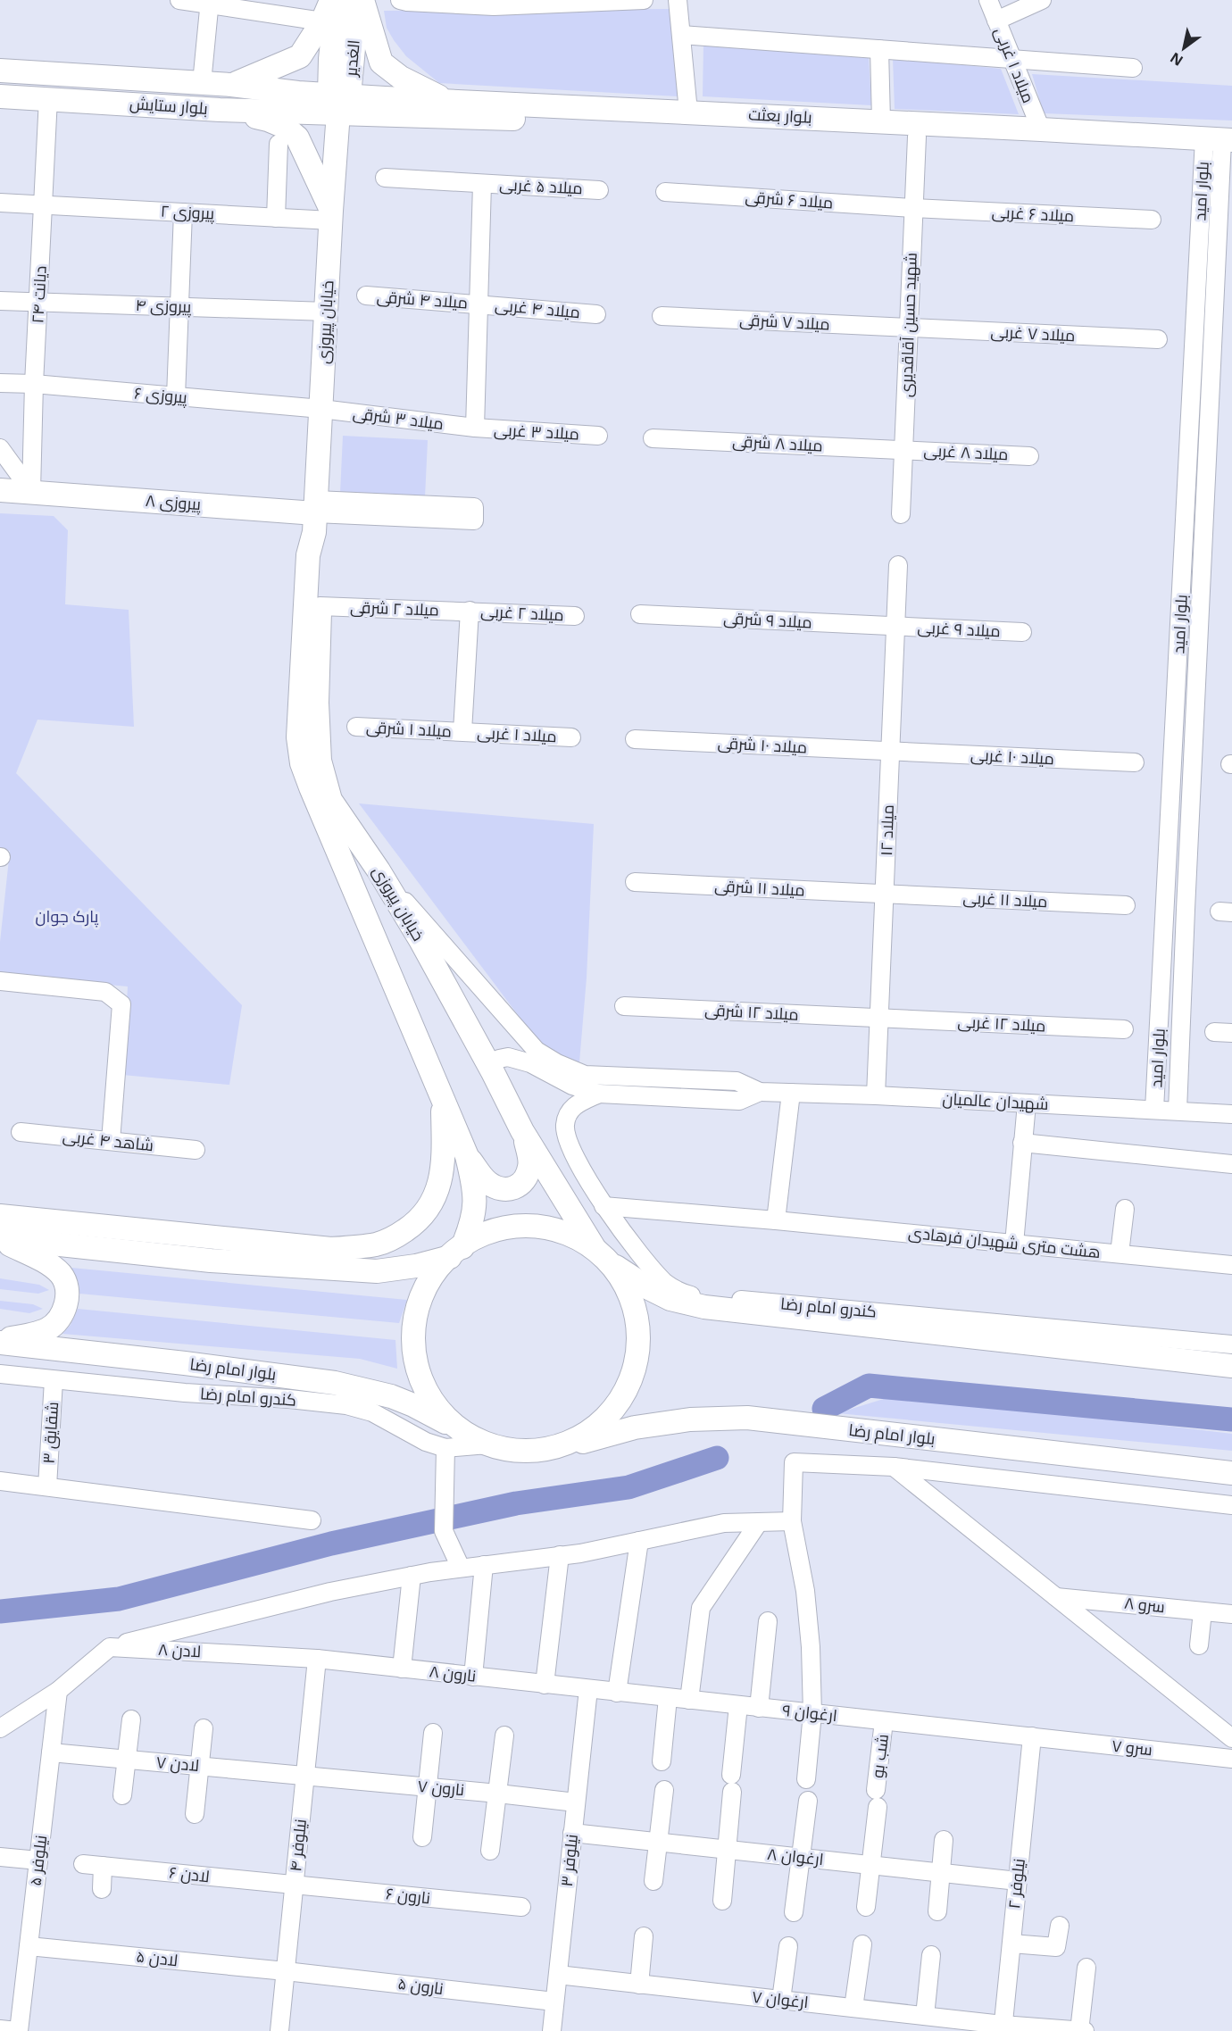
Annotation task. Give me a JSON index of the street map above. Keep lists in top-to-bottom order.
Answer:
{
  "streets": {
    "main road": [
      "الغدیر",
      "بلوار ستایش",
      "بلوار بعثت",
      "خیابان پیروزی",
      "پیروزی ۸",
      "بلوار امام رضا"
    ],
    "street": [
      "میلاد ۱ غربی",
      "میلاد ۵ غربی",
      "بلوار امید",
      "میلاد ۶ شرقی",
      "پیروزی ۲",
      "میلاد ۶ غربی",
      "دیانت ۲۴",
      "میلاد ۴ شرقی",
      "پیروزی ۴",
      "میلاد ۴ غربی",
      "میلاد ۷ شرقی",
      "شهید حسین آقاقدیری",
      "میلاد ۷ غربی",
      "پیروزی ۶",
      "میلاد ۳ شرقی",
      "میلاد ۳ غربی",
      "میلاد ۸ شرقی",
      "میلاد ۸ غربی",
      "میلاد ۲ شرقی",
      "میلاد ۲ غربی",
      "میلاد ۹ شرقی",
      "میلاد ۹ غربی",
      "میلاد ۱ شرقی",
      "میلاد ۱۰ شرقی",
      "میلاد ۱۰ غربی",
      "میلاد ۱۲",
      "میلاد ۱۱ شرقی",
      "میلاد ۱۱ غربی",
      "میلاد ۱۲ شرقی",
      "میلاد ۱۲ غربی",
      "شهیدان عالمیان",
      "شاهد ۴ غربی",
      "هشت متری شهیدان فرهادی",
      "کندرو امام رضا",
      "شقایق ۳",
      "سرو ۸",
      "لادن ۸",
      "نارون ۸",
      "ارغوان ۹",
      "سرو ۷",
      "شب بو",
      "لادن ۷",
      "نارون ۷",
      "نیلوفر ۴",
      "ارغوان ۸",
      "نیلوفر ۵",
      "نیلوفر ۳",
      "لادن ۶",
      "نیلوفر ۲",
      "نارون ۶",
      "لادن ۵",
      "نارون ۵",
      "ارغوان ۷"
    ]
  },
  "crossings": [
    ["الغدیر", "بلوار ستایش"],
    ["الغدیر", "بلوار بعثت"],
    ["الغدیر", "خیابان پیروزی"],
    ["میلاد ۱ غربی", "بلوار بعثت"],
    ["میلاد ۱ غربی", "میلاد ۱ شرقی"],
    ["بلوار ستایش", "بلوار بعثت"],
    ["بلوار ستایش", "دیانت ۲۴"],
    ["بلوار ستایش", "خیابان پیروزی"],
    ["بلوار بعثت", "بلوار امید"],
    ["بلوار بعثت", "خیابان پیروزی"],
    ["بلوار بعثت", "شهید حسین آقاقدیری"],
    ["بلوار امید", "شهیدان عالمیان"],
    ["میلاد ۶ شرقی", "میلاد ۶ غربی"],
    ["میلاد ۶ شرقی", "شهید حسین آقاقدیری"],
    ["پیروزی ۲", "دیانت ۲۴"],
    ["پیروزی ۲", "خیابان پیروزی"],
    ["میلاد ۶ غربی", "شهید حسین آقاقدیری"],
    ["دیانت ۲۴", "پیروزی ۴"],
    ["دیانت ۲۴", "پیروزی ۶"],
    ["دیانت ۲۴", "پیروزی ۸"],
    ["میلاد ۴ شرقی", "میلاد ۴ غربی"],
    ["پیروزی ۴", "خیابان پیروزی"],
    ["خیابان پیروزی", "پیروزی ۶"],
    ["خیابان پیروزی", "میلاد ۳ شرقی"],
    ["خیابان پیروزی", "پیروزی ۸"],
    ["خیابان پیروزی", "میلاد ۲ شرقی"],
    ["میلاد ۷ شرقی", "شهید حسین آقاقدیری"],
    ["میلاد ۷ شرقی", "میلاد ۷ غربی"],
    ["شهید حسین آقاقدیری", "میلاد ۷ غربی"],
    ["شهید حسین آقاقدیری", "میلاد ۸ شرقی"],
    ["شهید حسین آقاقدیری", "میلاد ۸ غربی"],
    ["پیروزی ۶", "میلاد ۳ شرقی"],
    ["میلاد ۳ شرقی", "میلاد ۳ غربی"],
    ["میلاد ۸ شرقی", "میلاد ۸ غربی"],
    ["میلاد ۲ شرقی", "میلاد ۲ غربی"],
    ["میلاد ۹ شرقی", "میلاد ۹ غربی"],
    ["میلاد ۹ شرقی", "میلاد ۱۲"],
    ["میلاد ۹ غربی", "میلاد ۱۲"],
    ["میلاد ۱۰ شرقی", "میلاد ۱۰ غربی"],
    ["میلاد ۱۰ شرقی", "میلاد ۱۲"],
    ["میلاد ۱۰ غربی", "میلاد ۱۲"],
    ["میلاد ۱۲", "میلاد ۱۱ شرقی"],
    ["میلاد ۱۲", "میلاد ۱۱ غربی"],
    ["میلاد ۱۲", "میلاد ۱۲ شرقی"],
    ["میلاد ۱۲", "میلاد ۱۲ غربی"],
    ["میلاد ۱۲", "شهیدان عالمیان"],
    ["میلاد ۱۱ شرقی", "میلاد ۱۱ غربی"],
    ["میلاد ۱۲ شرقی", "میلاد ۱۲ غربی"],
    ["هشت متری شهیدان فرهادی", "کندرو امام رضا"],
    ["کندرو امام رضا", "شقایق ۳"],
    ["لادن ۸", "نارون ۸"],
    ["لادن ۸", "نیلوفر ۴"],
    ["نارون ۸", "ارغوان ۹"],
    ["نارون ۸", "نیلوفر ۴"],
    ["نارون ۸", "نیلوفر ۳"],
    ["ارغوان ۹", "سرو ۷"],
    ["ارغوان ۹", "شب بو"],
    ["ارغوان ۹", "نیلوفر ۳"],
    ["ارغوان ۹", "نیلوفر ۲"],
    ["سرو ۷", "نیلوفر ۲"],
    ["شب بو", "ارغوان ۸"],
    ["لادن ۷", "نارون ۷"],
    ["لادن ۷", "نیلوفر ۴"],
    ["لادن ۷", "نیلوفر ۵"],
    ["نارون ۷", "نیلوفر ۴"],
    ["نارون ۷", "نیلوفر ۳"],
    ["نیلوفر ۴", "لادن ۶"],
    ["نیلوفر ۴", "نارون ۶"],
    ["نیلوفر ۴", "لادن ۵"],
    ["نیلوفر ۴", "نارون ۵"],
    ["ارغوان ۸", "نیلوفر ۳"],
    ["ارغوان ۸", "نیلوفر ۲"],
    ["نیلوفر ۵", "لادن ۵"],
    ["نیلوفر ۳", "نارون ۵"],
    ["نیلوفر ۳", "ارغوان ۷"],
    ["لادن ۶", "نارون ۶"],
    ["نیلوفر ۲", "ارغوان ۷"],
    ["لادن ۵", "نارون ۵"]
  ],
  "parks": ["پارک جوان"],
  "north": "bottom left"
}
